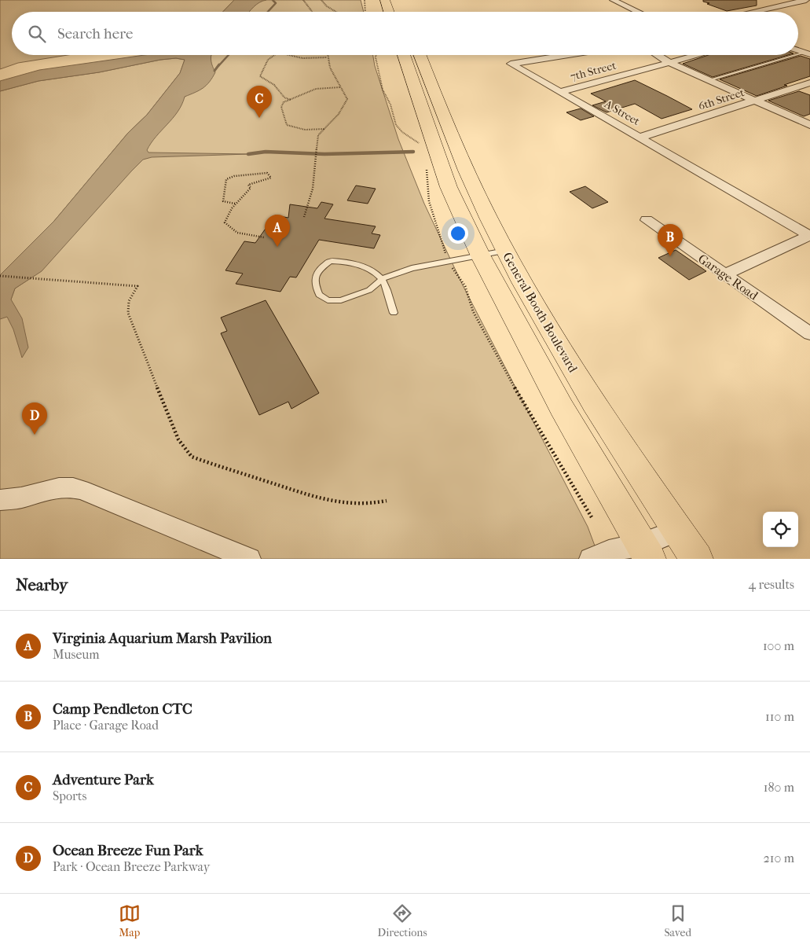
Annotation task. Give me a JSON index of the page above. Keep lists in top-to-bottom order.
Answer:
{
  "streets": {
    "highway": ["General Booth Boulevard"],
    "street": [
      "7th Street",
      "6th Street",
      "A Street",
      "Garage Road"
    ]
  },
  "crossings": [
    ["7th Street", "A Street"],
    ["6th Street", "A Street"]
  ],
  "page": {
    "search": "Search here",
    "pins": [
      "C",
      "A",
      "B",
      "D"
    ],
    "heading": ["Nearby", "4 results"],
    "list": [
      {
        "mark": "A",
        "name": "Virginia Aquarium Marsh Pavilion",
        "note": "Museum",
        "value": "100 m"
      },
      {
        "mark": "B",
        "name": "Camp Pendleton CTC",
        "note": "Place · Garage Road",
        "value": "110 m"
      },
      {
        "mark": "C",
        "name": "Adventure Park",
        "note": "Sports",
        "value": "180 m"
      },
      {
        "mark": "D",
        "name": "Ocean Breeze Fun Park",
        "note": "Park · Ocean Breeze Parkway",
        "value": "210 m"
      }
    ],
    "nav": ["Map", "Directions", "Saved"]
  }
}
